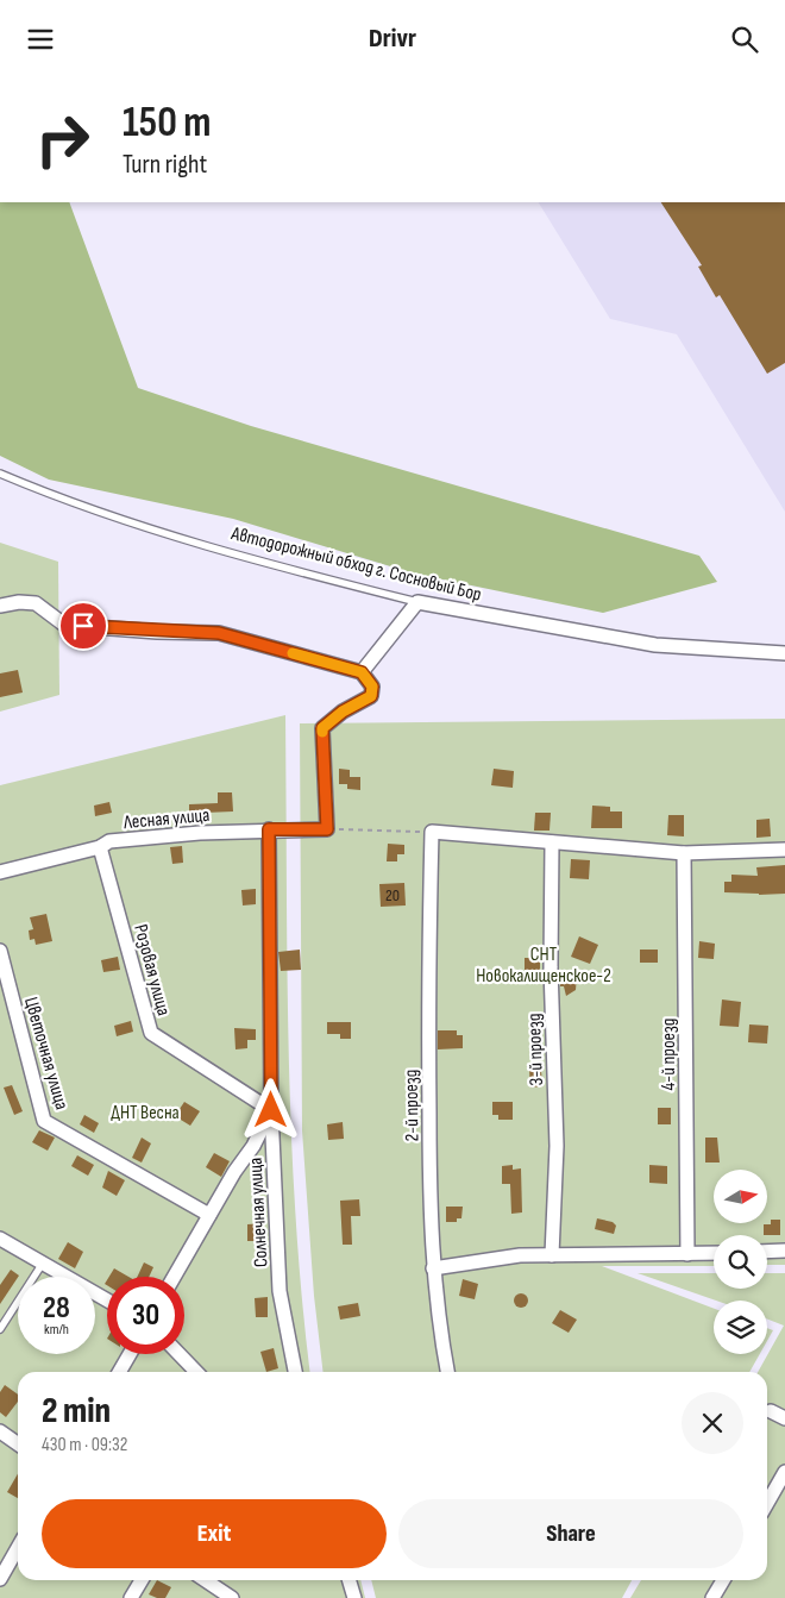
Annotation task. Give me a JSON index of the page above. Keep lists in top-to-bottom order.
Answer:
{
  "streets": {
    "street": [
      "Автодорожный обход г. Сосновый Бор",
      "Лесная улица",
      "Розовая улица",
      "3-й проезд",
      "Цветочная улица",
      "4-й проезд",
      "2-й проезд",
      "Солнечная улица"
    ]
  },
  "crossings": [
    ["Лесная улица", "Розовая улица"],
    ["Лесная улица", "Солнечная улица"],
    ["Розовая улица", "Солнечная улица"]
  ],
  "parks": ["СНТ Новокалищенское-2", "ДНТ Весна"],
  "house_numbers": ["20"],
  "north": "right",
  "page": {
    "header": "Drivr",
    "turn": ["150 m", "Turn right"],
    "speed": "28 km/h",
    "limit": "30",
    "heading": ["2 min", "430 m · 09:32"],
    "buttons": ["Exit", "Share"]
  }
}
